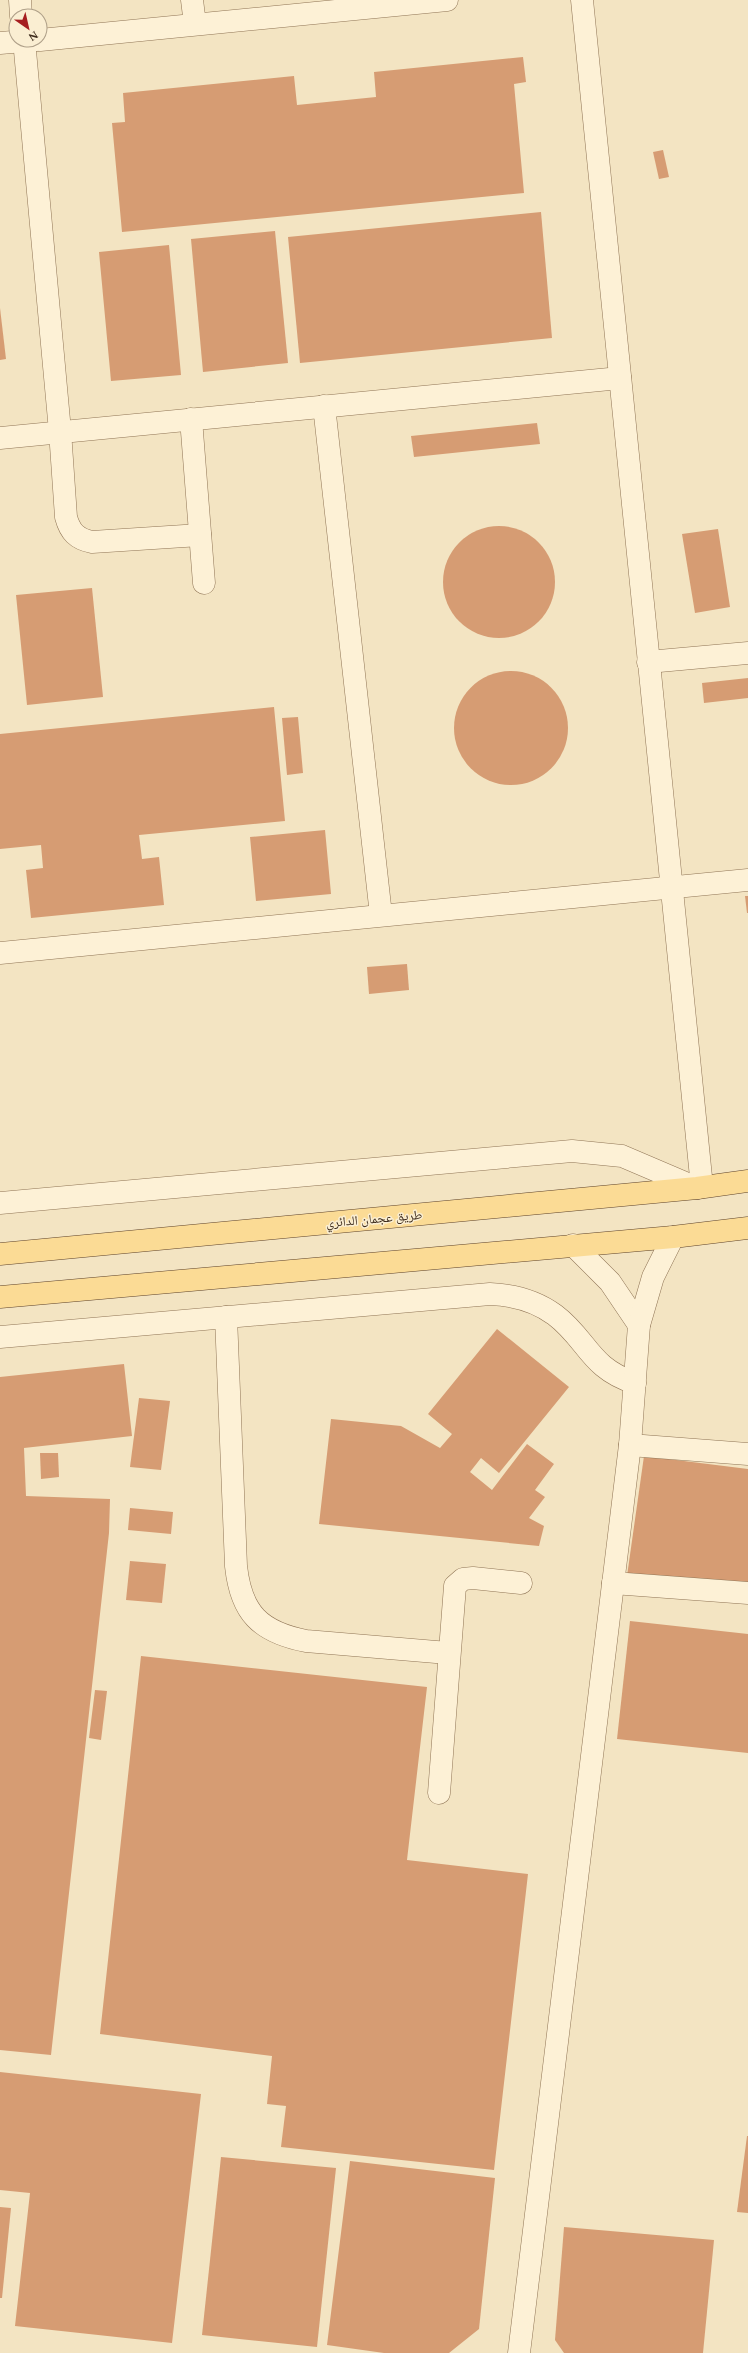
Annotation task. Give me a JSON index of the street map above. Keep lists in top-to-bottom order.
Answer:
{
  "streets": {
    "main road": ["طريق عجمان الدائري"]
  },
  "north": "bottom right"
}
